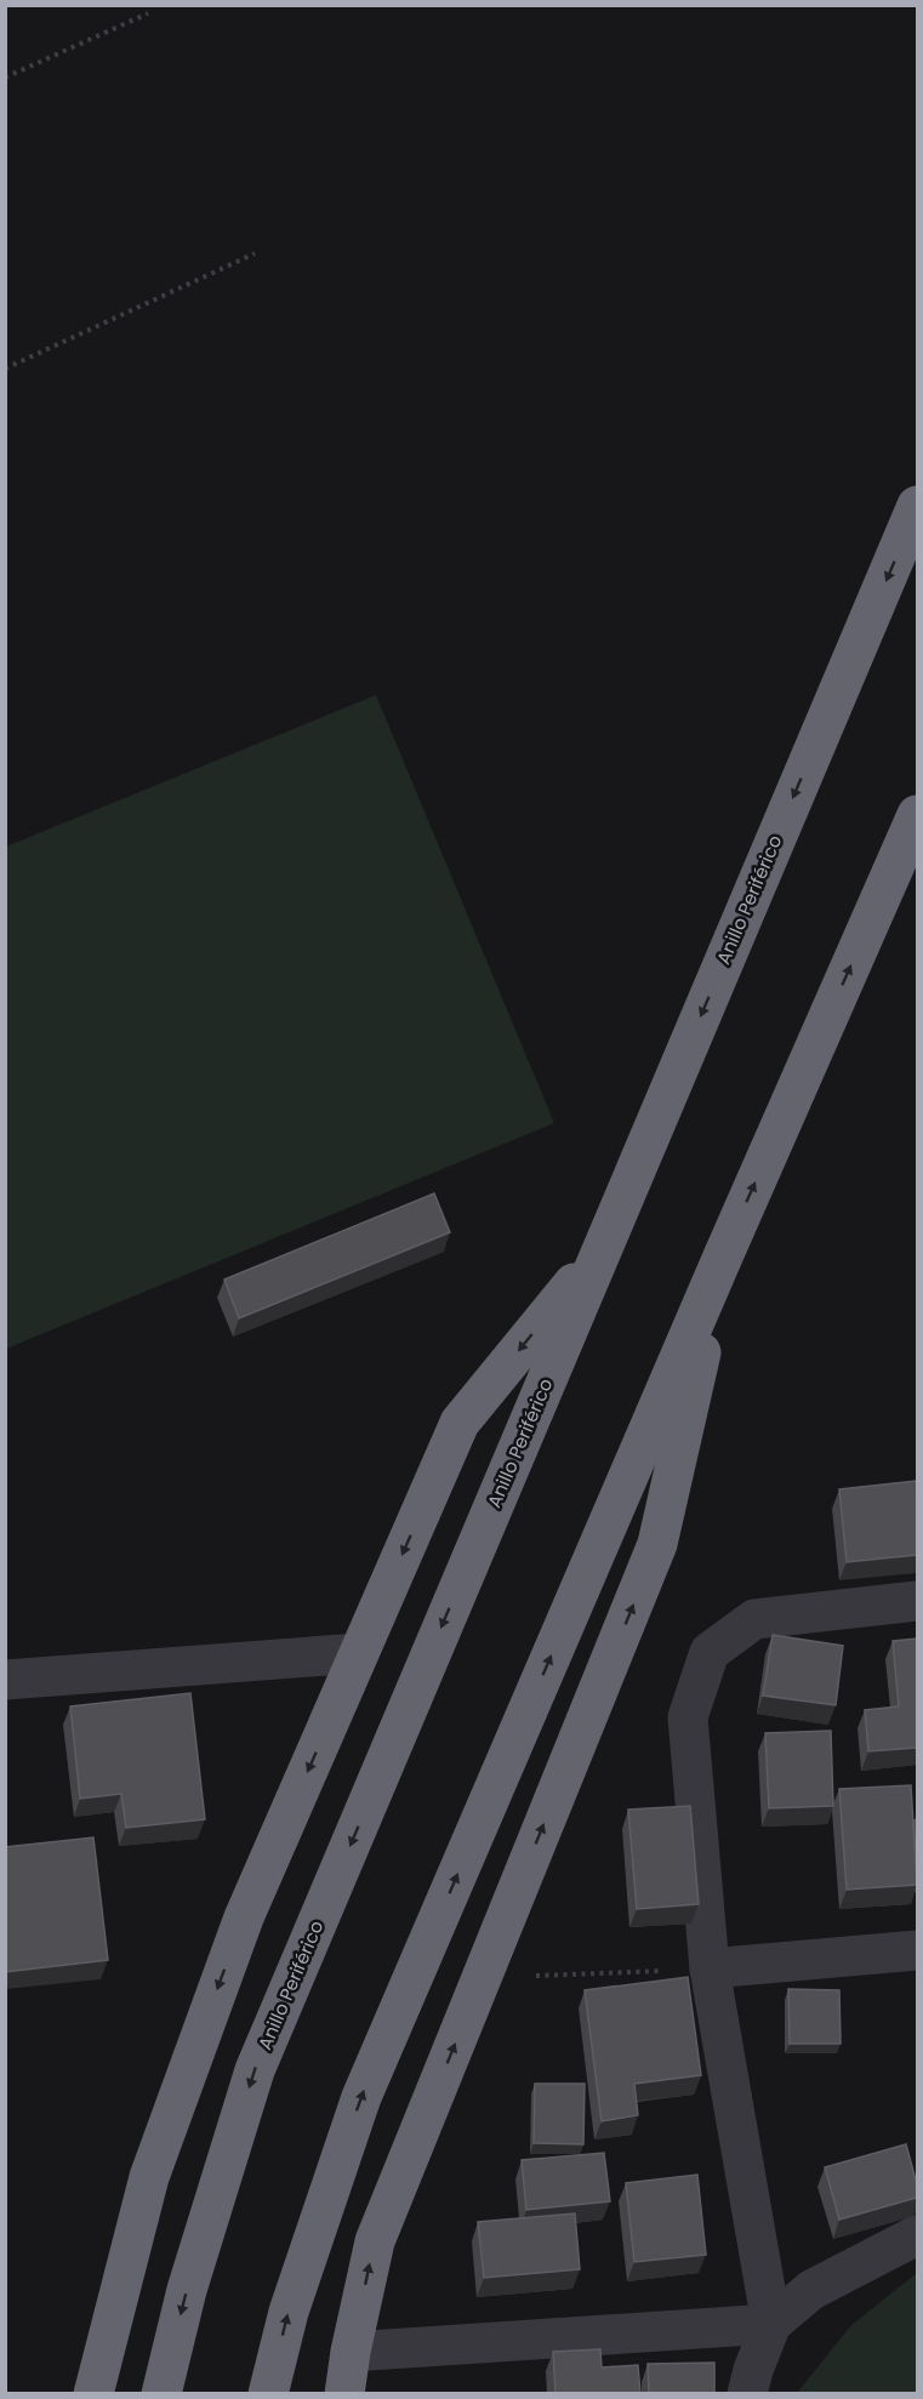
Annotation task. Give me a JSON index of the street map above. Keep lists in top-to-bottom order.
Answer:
{
  "streets": {
    "highway": ["Anillo Periférico"]
  }
}
